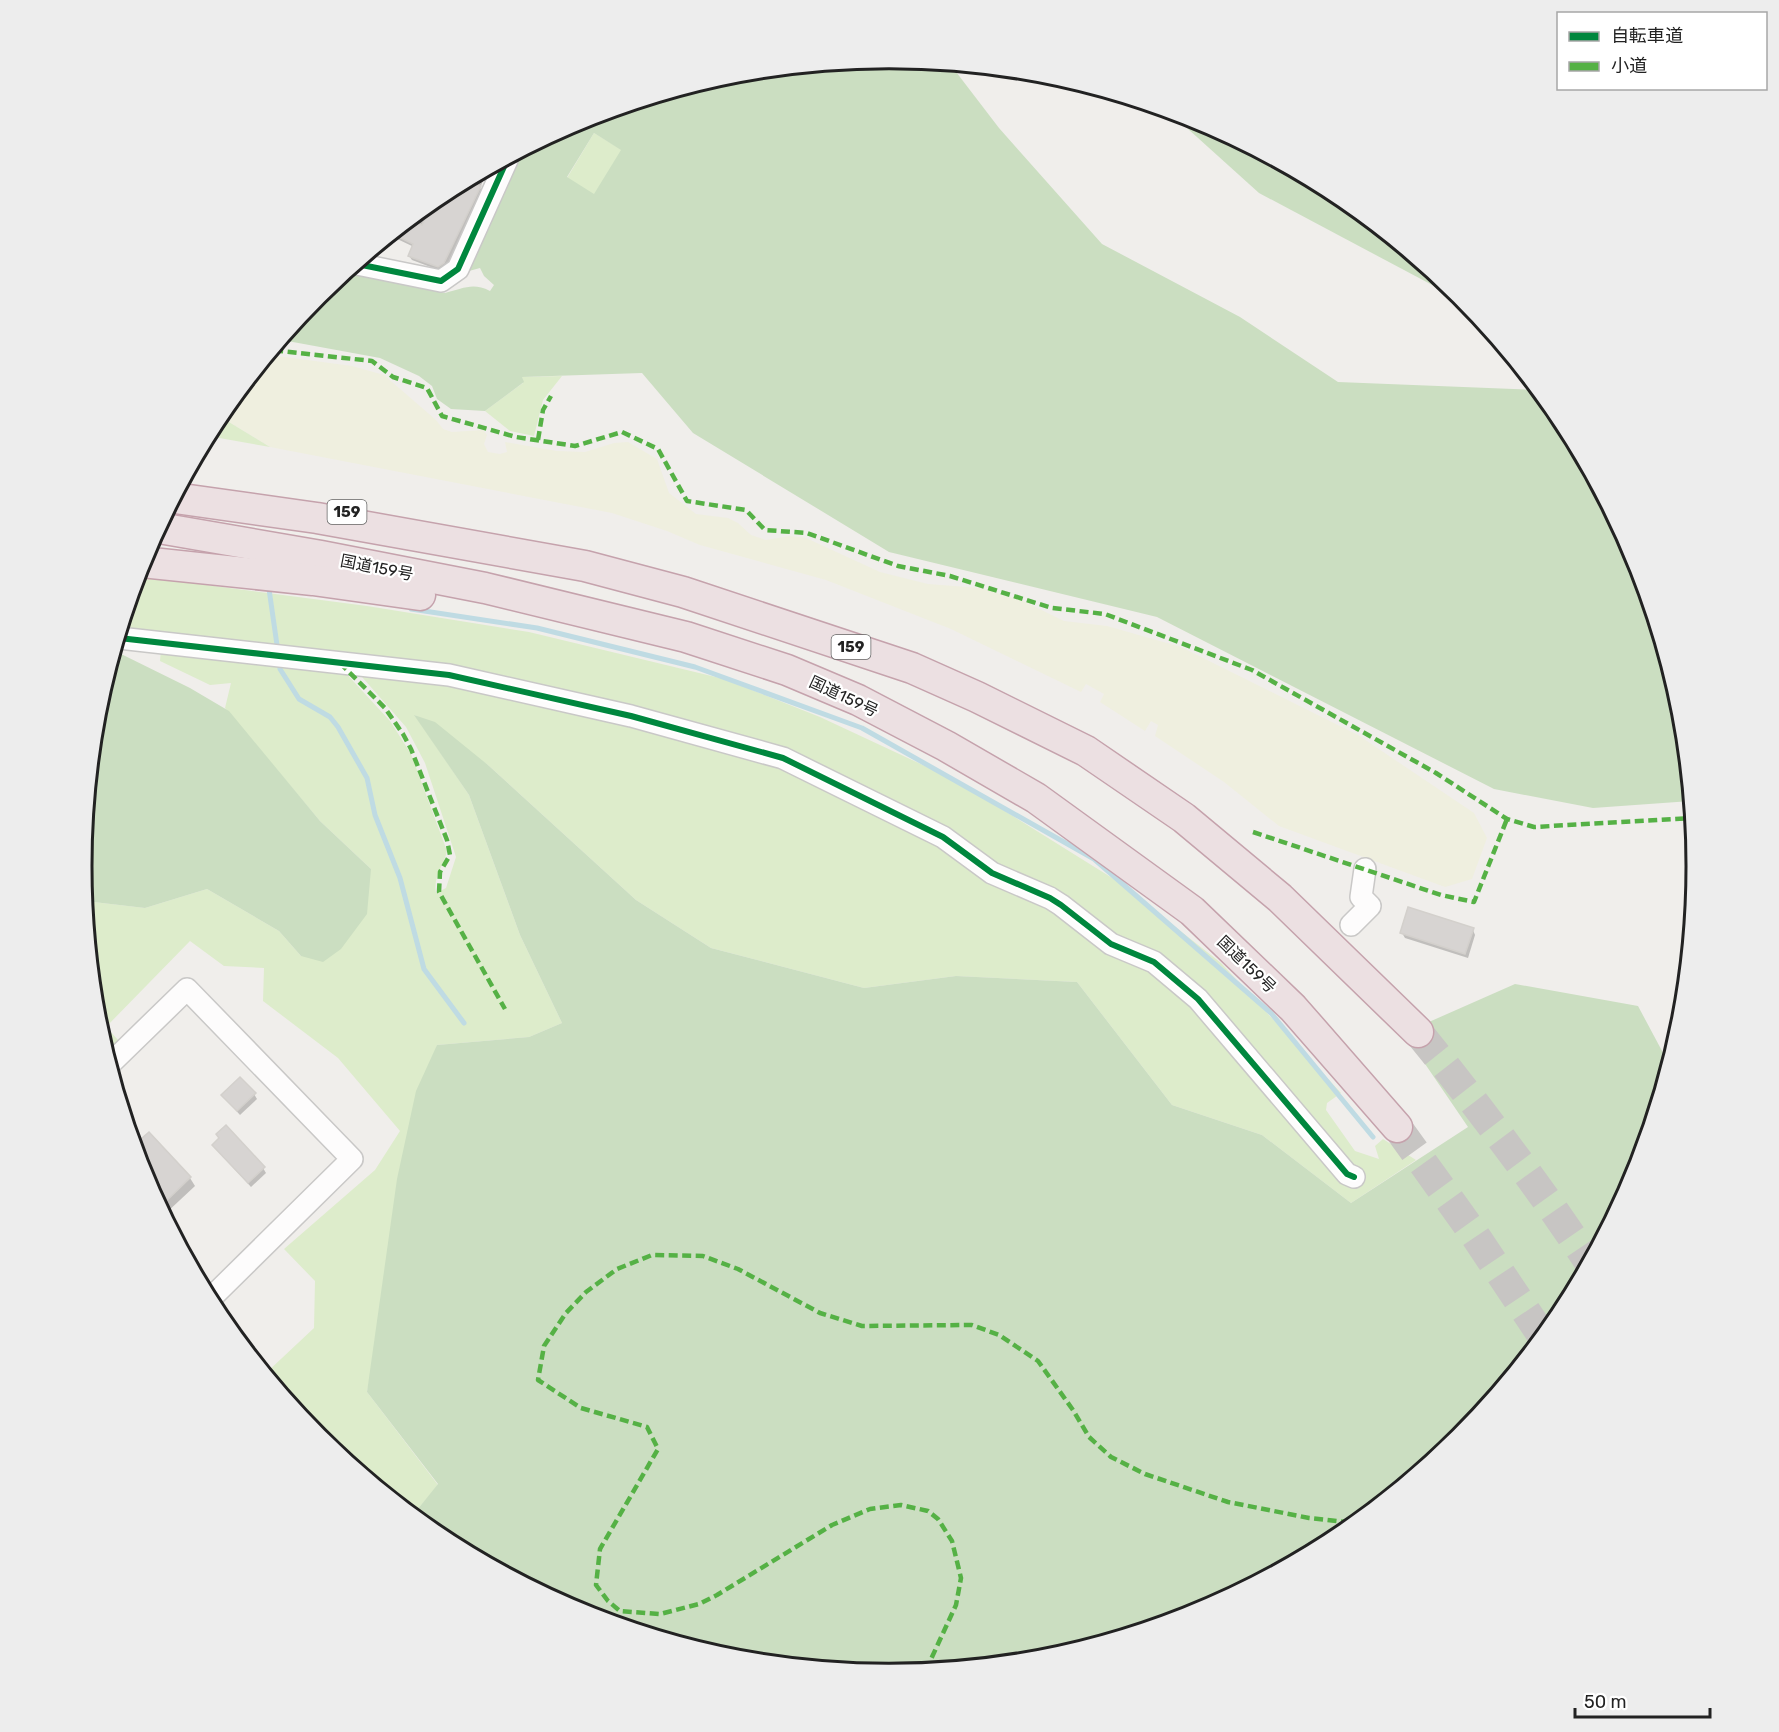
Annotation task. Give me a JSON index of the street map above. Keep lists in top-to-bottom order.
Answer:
{
  "streets": {
    "highway": ["159", "国道159号"]
  },
  "legend": ["自転車道", "小道"],
  "scale_bar": "50 m"
}
